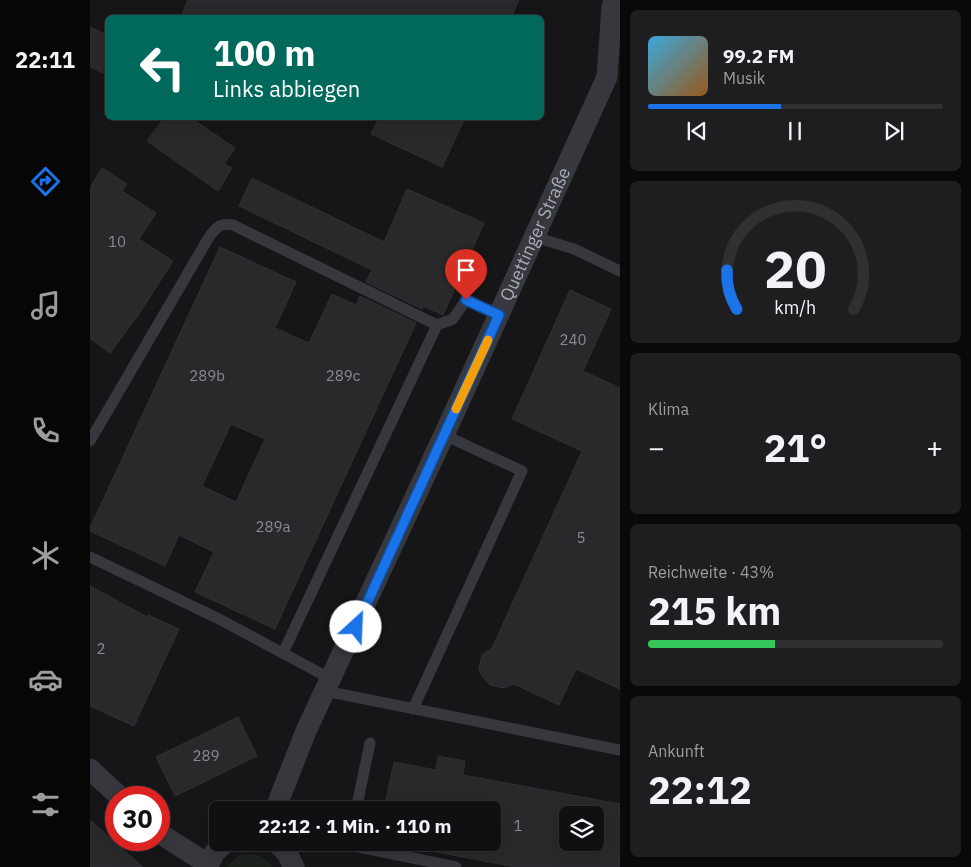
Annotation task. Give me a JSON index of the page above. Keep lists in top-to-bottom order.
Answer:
{
  "streets": {
    "street": ["Quettinger Straße"]
  },
  "house_numbers": [
    "10",
    "240",
    "289b",
    "289c",
    "289a",
    "5",
    "2",
    "289",
    "1"
  ],
  "page": {
    "tabs": "22:11",
    "turn": ["100 m", "Links abbiegen"],
    "song": ["99.2 FM", "Musik"],
    "tile": [
      "Klima",
      ["Reichweite · 43%", "215 km"],
      ["Ankunft", "22:12"]
    ],
    "heat": ["−", "21°", "+"],
    "limit": "30",
    "trip": "22:12 · 1 Min. · 110 m",
    "gauge": ["20", "km/h"]
  }
}
